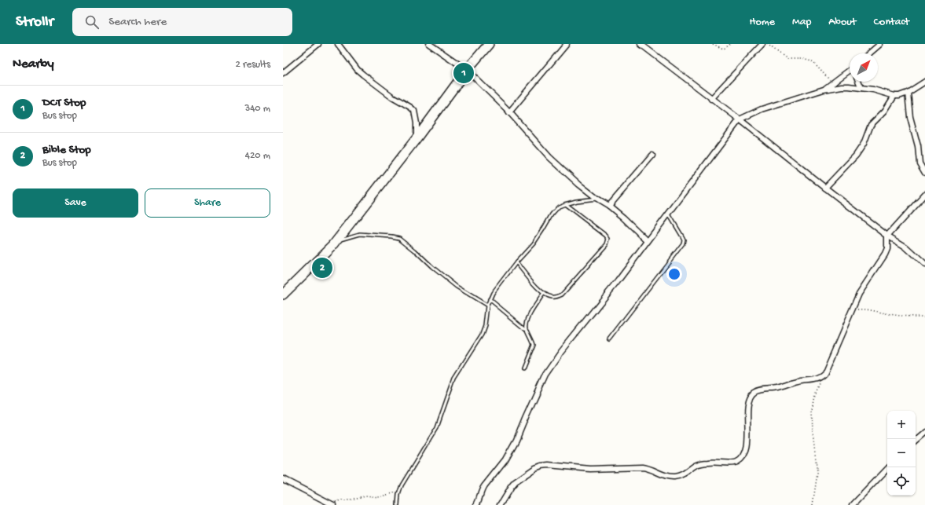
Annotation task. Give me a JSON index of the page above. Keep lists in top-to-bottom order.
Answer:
{
  "north": "top right",
  "page": {
    "header": "Strollr",
    "search": "Search here",
    "nav": [
      "Home",
      "Map",
      "About",
      "Contact"
    ],
    "heading": ["Nearby", "2 results"],
    "pins": ["1", "2"],
    "list": [
      {
        "mark": "1",
        "name": "DCT Stop",
        "note": "Bus stop",
        "value": "340 m"
      },
      {
        "mark": "2",
        "name": "Bible Stop",
        "note": "Bus stop",
        "value": "420 m"
      }
    ],
    "buttons": ["Save", "Share"],
    "map_buttons": ["+", "−"]
  }
}
